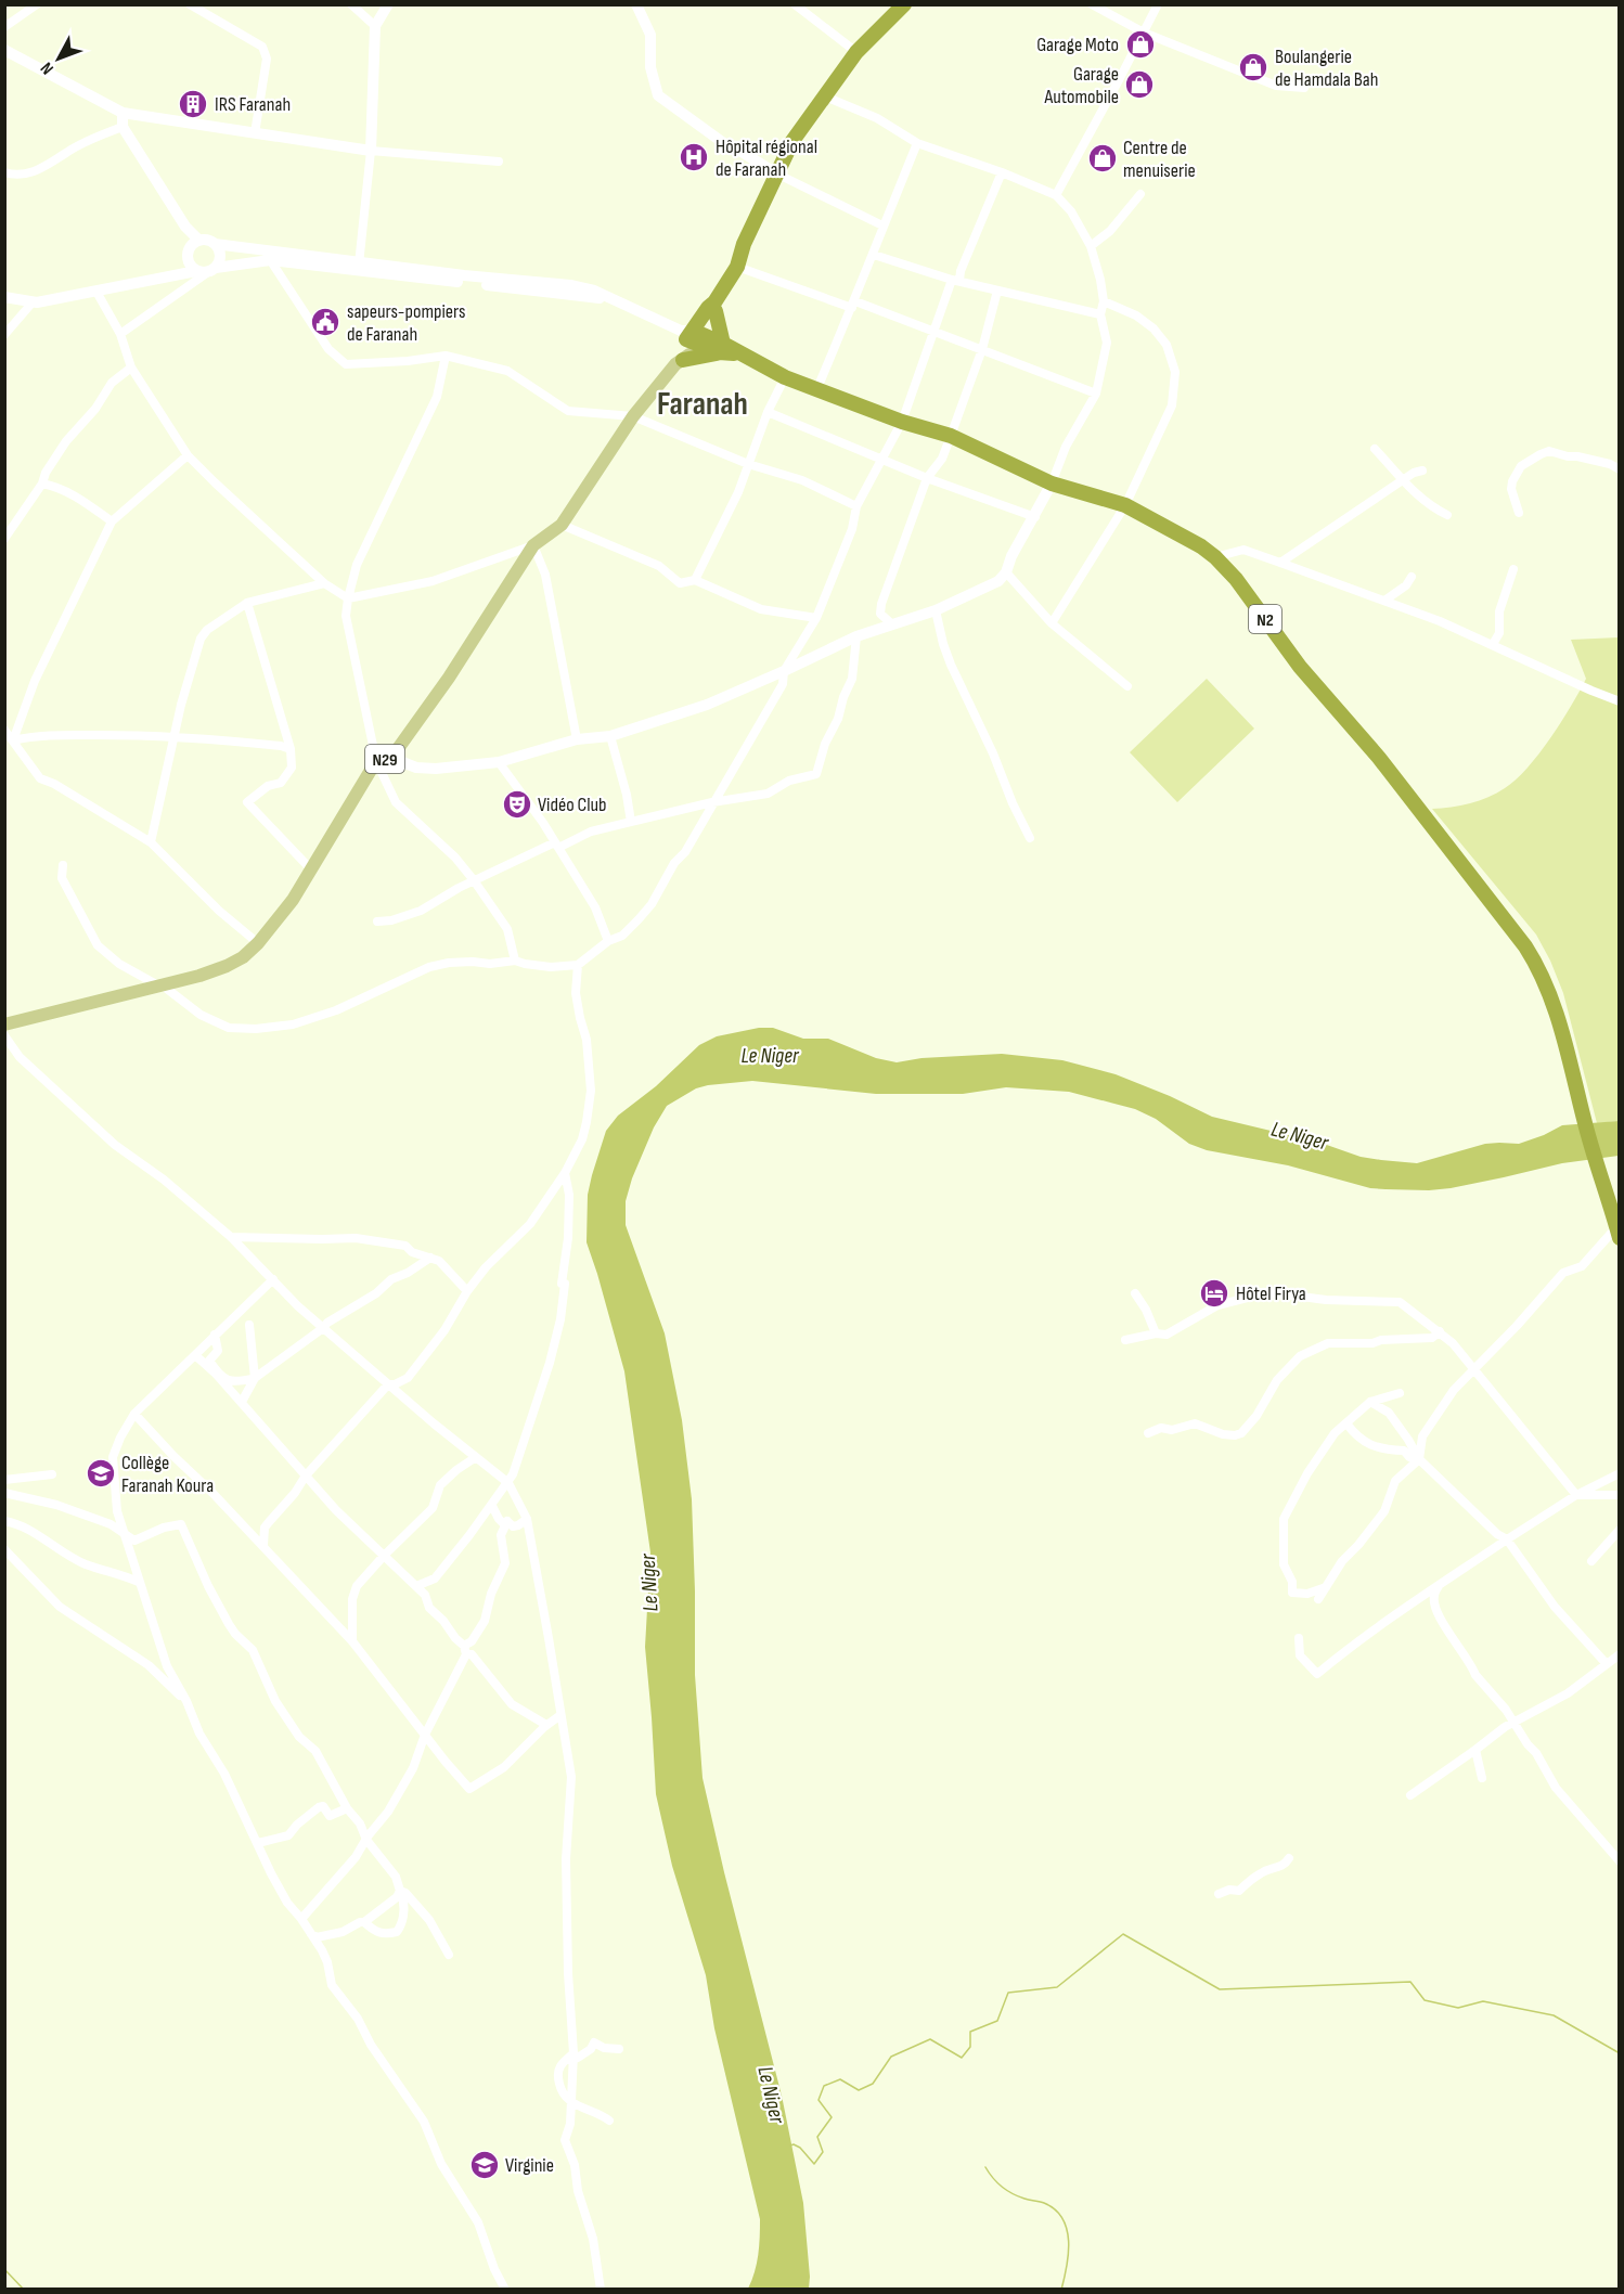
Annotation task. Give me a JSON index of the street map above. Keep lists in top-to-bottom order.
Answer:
{
  "streets": {
    "highway": ["N2"],
    "main road": ["N29"]
  },
  "districts": ["Faranah"],
  "water": ["Le Niger"],
  "places": {
    "shop": [
      "Garage Moto",
      "Boulangerie de Hamdala Bah",
      "Garage Automobile",
      "Centre de menuiserie"
    ],
    "building": ["IRS Faranah"],
    "hospital": ["Hôpital régional de Faranah"],
    "public building": ["sapeurs-pompiers de Faranah"],
    "theatre": ["Vidéo Club"],
    "hotel": ["Hôtel Firya"],
    "school or university": ["Collège Faranah Koura", "Virginie"]
  },
  "north": "bottom left"
}
